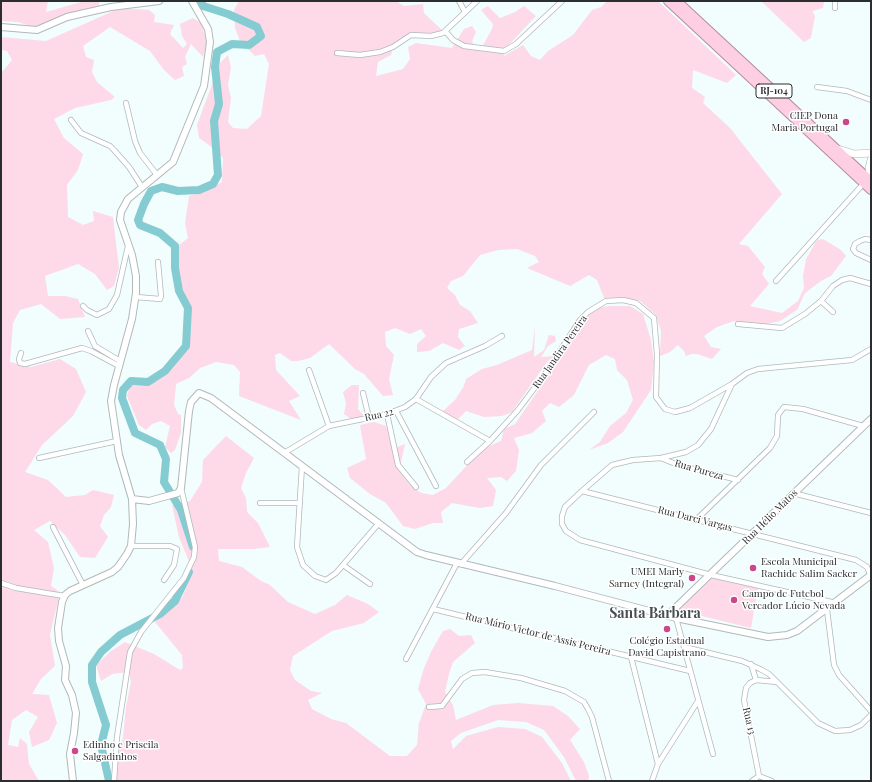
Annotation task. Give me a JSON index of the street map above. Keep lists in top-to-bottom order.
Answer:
{
  "streets": {
    "highway": ["RJ-104"],
    "street": [
      "Rua Jandira Pereira",
      "Rua 22",
      "Rua Pureza",
      "Rua Hélio Matos",
      "Rua Darci Vargas",
      "Rua Mário Victor de Assis Pereira",
      "Rua 13"
    ]
  },
  "crossings": [
    ["Rua Hélio Matos", "Rua Darci Vargas"]
  ],
  "districts": ["Santa Bárbara"],
  "places": [
    "CIEP Dona Maria Portugal",
    "Escola Municipal Rachide Salim Sacker",
    "UMEI Marly Sarney (Integral)",
    "Campo de Futebol Vereador Lúcio Nevada",
    "Colégio Estadual David Capistrano",
    "Edinho e Priscila Salgadinhos"
  ]
}
